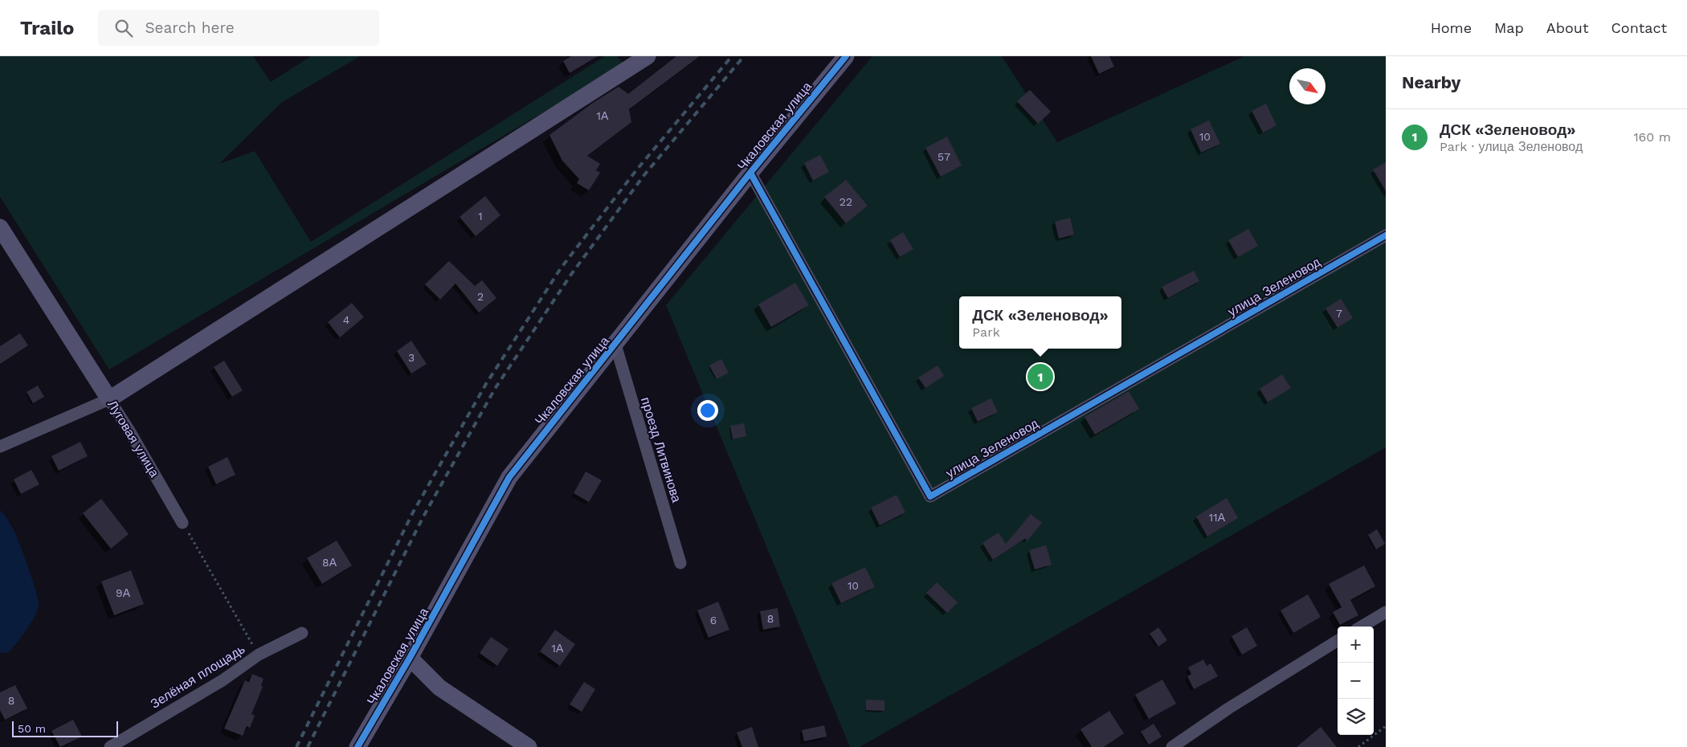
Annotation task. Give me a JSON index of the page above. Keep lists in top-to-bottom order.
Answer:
{
  "streets": {
    "street": [
      "Чкаловская улица",
      "улица Зеленовод",
      "Луговая улица",
      "проезд Литвинова",
      "Зелёная площадь"
    ]
  },
  "crossings": [
    ["Чкаловская улица", "улица Зеленовод"],
    ["Чкаловская улица", "проезд Литвинова"]
  ],
  "house_numbers": [
    "1А",
    "10",
    "57",
    "22",
    "1",
    "2",
    "7",
    "4",
    "3",
    "11А",
    "8А",
    "10",
    "9А",
    "8",
    "6",
    "1А",
    "8"
  ],
  "scale_bar": "50 m",
  "north": "bottom right",
  "page": {
    "header": "Trailo",
    "search": "Search here",
    "nav": [
      "Home",
      "Map",
      "About",
      "Contact"
    ],
    "heading": "Nearby",
    "list": [
      {
        "mark": "1",
        "name": "ДСК «Зеленовод»",
        "note": "Park · улица Зеленовод",
        "value": "160 m"
      }
    ],
    "popup": ["ДСК «Зеленовод»", "Park"],
    "pins": "1",
    "map_buttons": ["+", "−"],
    "scale": "50 m"
  }
}
